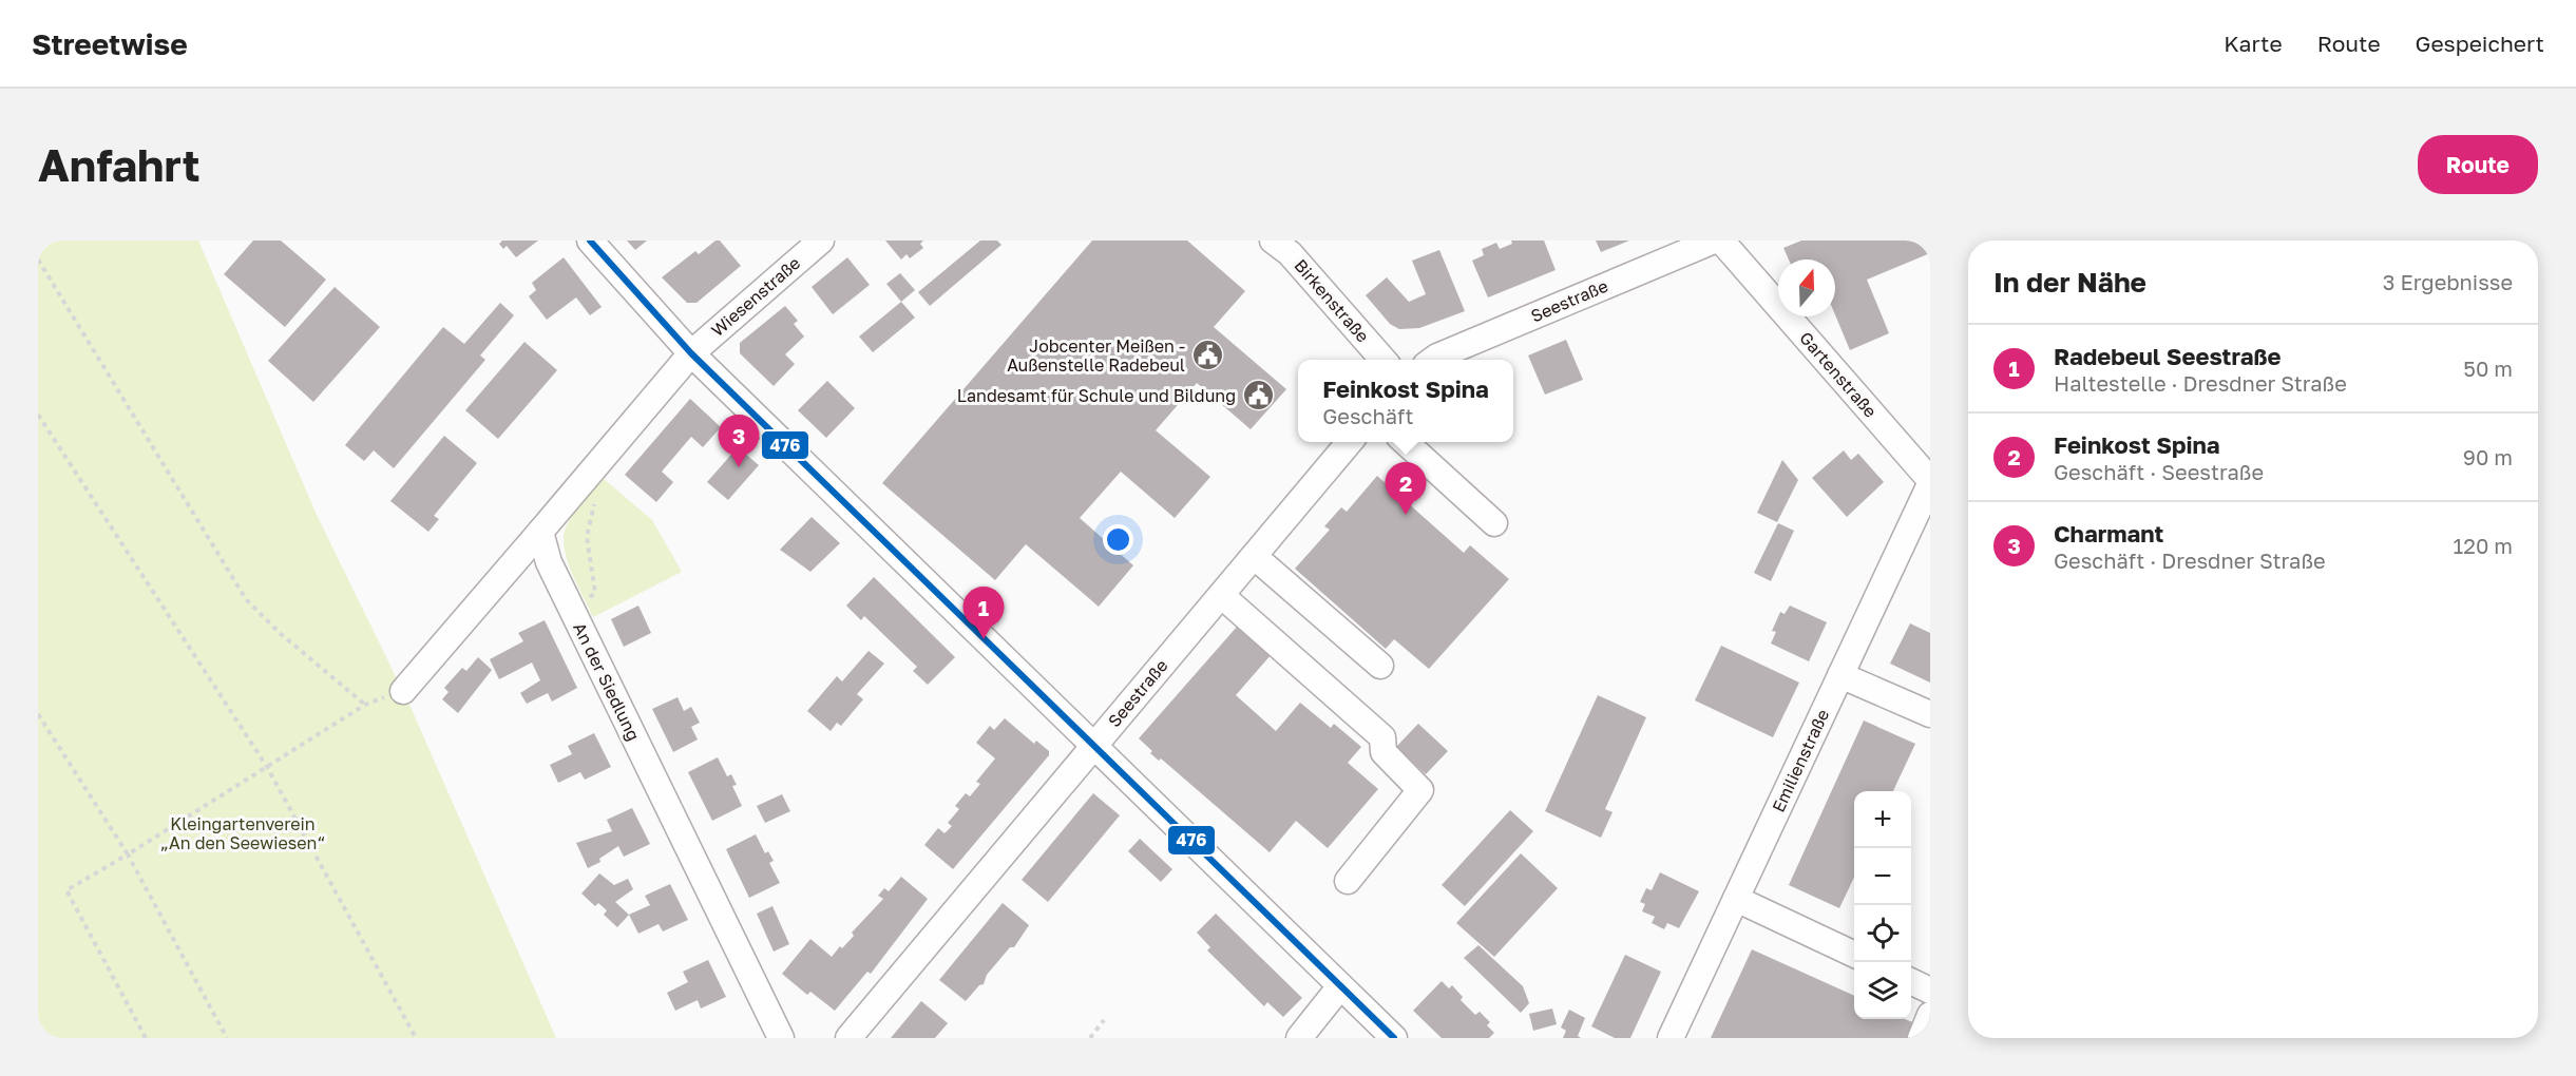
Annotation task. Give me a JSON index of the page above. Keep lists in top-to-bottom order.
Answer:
{
  "streets": {
    "street": [
      "Wiesenstraße",
      "Birkenstraße",
      "Seestraße",
      "Gartenstraße",
      "An der Siedlung",
      "Emilienstraße"
    ]
  },
  "crossings": [
    ["Gartenstraße", "Emilienstraße"]
  ],
  "parks": ["Kleingartenverein „An den Seewiesen“"],
  "places": {
    "public building": ["Jobcenter Meißen - Außenstelle Radebeul", "Landesamt für Schule und Bildung"]
  },
  "lines": ["transit line 476"],
  "north": "top",
  "page": {
    "header": "Streetwise",
    "nav": ["Karte", "Route", "Gespeichert"],
    "buttons": "Route",
    "title": "Anfahrt",
    "heading": ["In der Nähe", "3 Ergebnisse"],
    "list": [
      {
        "mark": "1",
        "name": "Radebeul Seestraße",
        "note": "Haltestelle · Dresdner Straße",
        "value": "50 m"
      },
      {
        "mark": "2",
        "name": "Feinkost Spina",
        "note": "Geschäft · Seestraße",
        "value": "90 m"
      },
      {
        "mark": "3",
        "name": "Charmant",
        "note": "Geschäft · Dresdner Straße",
        "value": "120 m"
      }
    ],
    "popup": ["Feinkost Spina", "Geschäft"],
    "pins": ["3", "2", "1"],
    "map_buttons": ["+", "−"]
  }
}
